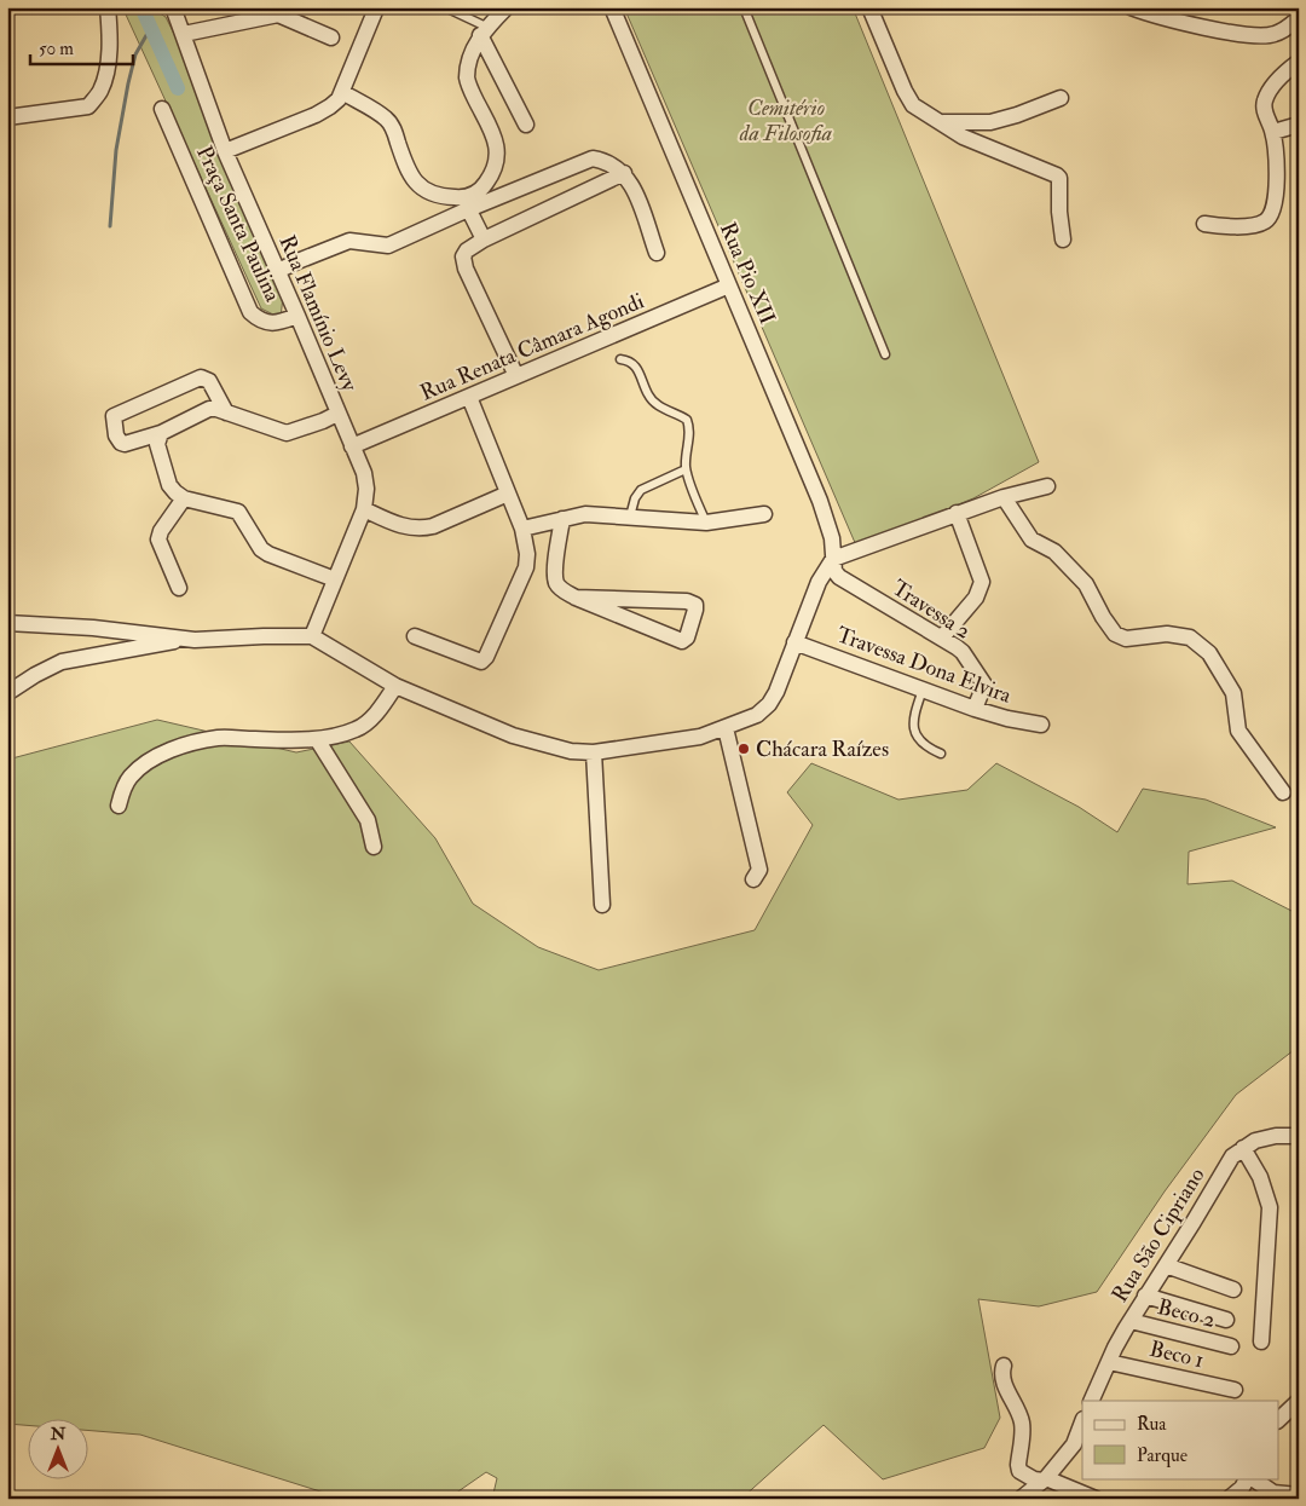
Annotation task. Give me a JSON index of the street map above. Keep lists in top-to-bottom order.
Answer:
{
  "streets": {
    "street": [
      "Praça Santa Paulina",
      "Rua Pio XII",
      "Rua Flamínio Levy",
      "Rua Renata Câmara Agondi",
      "Travessa 2",
      "Travessa Dona Elvira",
      "Rua São Cipriano",
      "Beco 2",
      "Beco 1"
    ]
  },
  "crossings": [
    ["Praça Santa Paulina", "Rua Flamínio Levy"],
    ["Rua Pio XII", "Rua Renata Câmara Agondi"],
    ["Rua Pio XII", "Travessa 2"],
    ["Rua Flamínio Levy", "Rua Renata Câmara Agondi"],
    ["Travessa 2", "Travessa Dona Elvira"],
    ["Rua São Cipriano", "Beco 2"],
    ["Rua São Cipriano", "Beco 1"]
  ],
  "parks": ["Cemitério da Filosofia"],
  "places": ["Chácara Raízes"],
  "legend": ["Rua", "Parque"],
  "scale_bar": "50 m",
  "north": "top"
}
